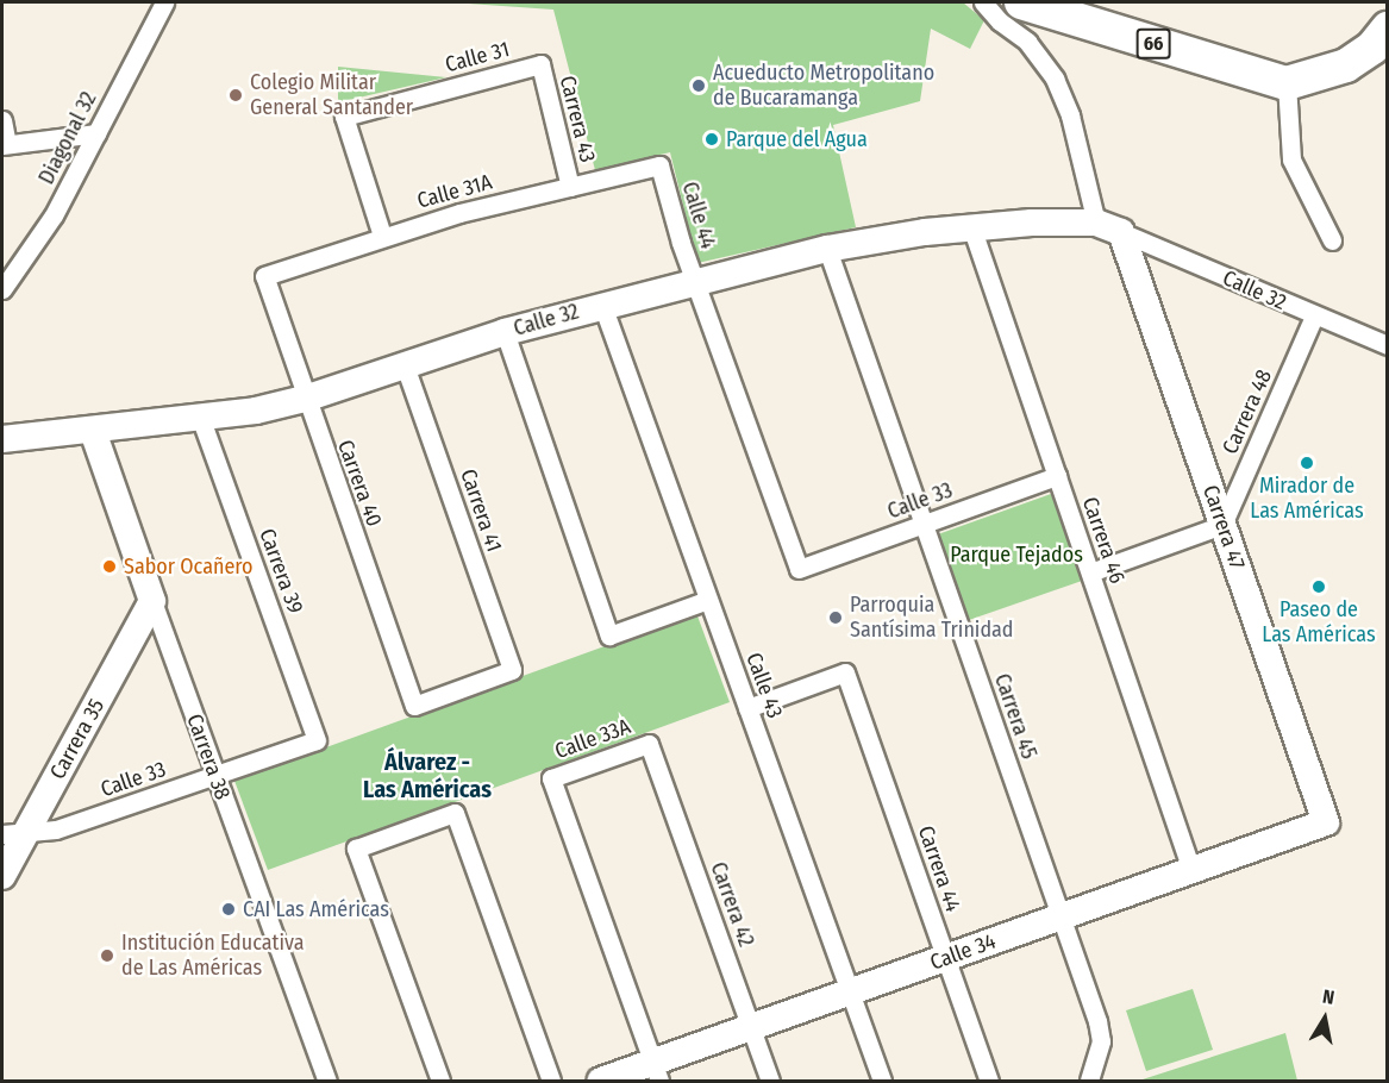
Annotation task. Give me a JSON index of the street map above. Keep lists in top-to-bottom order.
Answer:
{
  "streets": {
    "highway": ["66"],
    "street": [
      "Calle 31",
      "Carrera 43",
      "Diagonal 32",
      "Calle 31A",
      "Calle 44",
      "Calle 32",
      "Carrera 48",
      "Carrera 40",
      "Calle 33",
      "Carrera 41",
      "Carrera 47",
      "Carrera 46",
      "Carrera 39",
      "Calle 43",
      "Carrera 45",
      "Carrera 35",
      "Calle 33A",
      "Carrera 38",
      "Carrera 44",
      "Carrera 42",
      "Calle 34"
    ]
  },
  "crossings": [
    ["Calle 31", "Carrera 43"],
    ["Calle 31", "Calle 31A"],
    ["Carrera 43", "Calle 31A"],
    ["Calle 31A", "Calle 44"],
    ["Calle 31A", "Carrera 40"],
    ["Calle 44", "Calle 32"],
    ["Calle 44", "Calle 33"],
    ["Calle 32", "Carrera 48"],
    ["Calle 32", "Carrera 40"],
    ["Calle 32", "Calle 33"],
    ["Calle 32", "Carrera 41"],
    ["Calle 32", "Carrera 47"],
    ["Calle 32", "Carrera 46"],
    ["Calle 32", "Carrera 39"],
    ["Calle 32", "Calle 43"],
    ["Calle 32", "Carrera 45"],
    ["Calle 32", "Carrera 38"],
    ["Carrera 48", "Carrera 47"],
    ["Carrera 40", "Carrera 41"],
    ["Calle 33", "Carrera 46"],
    ["Calle 33", "Carrera 39"],
    ["Calle 33", "Carrera 45"],
    ["Calle 33", "Carrera 35"],
    ["Calle 33", "Carrera 38"],
    ["Carrera 47", "Calle 34"],
    ["Carrera 46", "Calle 34"],
    ["Calle 43", "Carrera 44"],
    ["Calle 43", "Calle 34"],
    ["Carrera 45", "Calle 34"],
    ["Carrera 35", "Carrera 38"],
    ["Calle 33A", "Carrera 42"],
    ["Calle 33A", "Calle 34"],
    ["Carrera 44", "Calle 34"],
    ["Carrera 42", "Calle 34"]
  ],
  "districts": ["Álvarez - Las Américas"],
  "parks": ["Parque Tejados"],
  "places": [
    "Acueducto Metropolitano de Bucaramanga",
    "Colegio Militar General Santander",
    "Parque del Agua",
    "Mirador de Las Américas",
    "Sabor Ocañero",
    "Paseo de Las Américas",
    "Parroquia Santísima Trinidad",
    "CAI Las Américas",
    "Institución Educativa de Las Américas"
  ],
  "north": "top"
}
